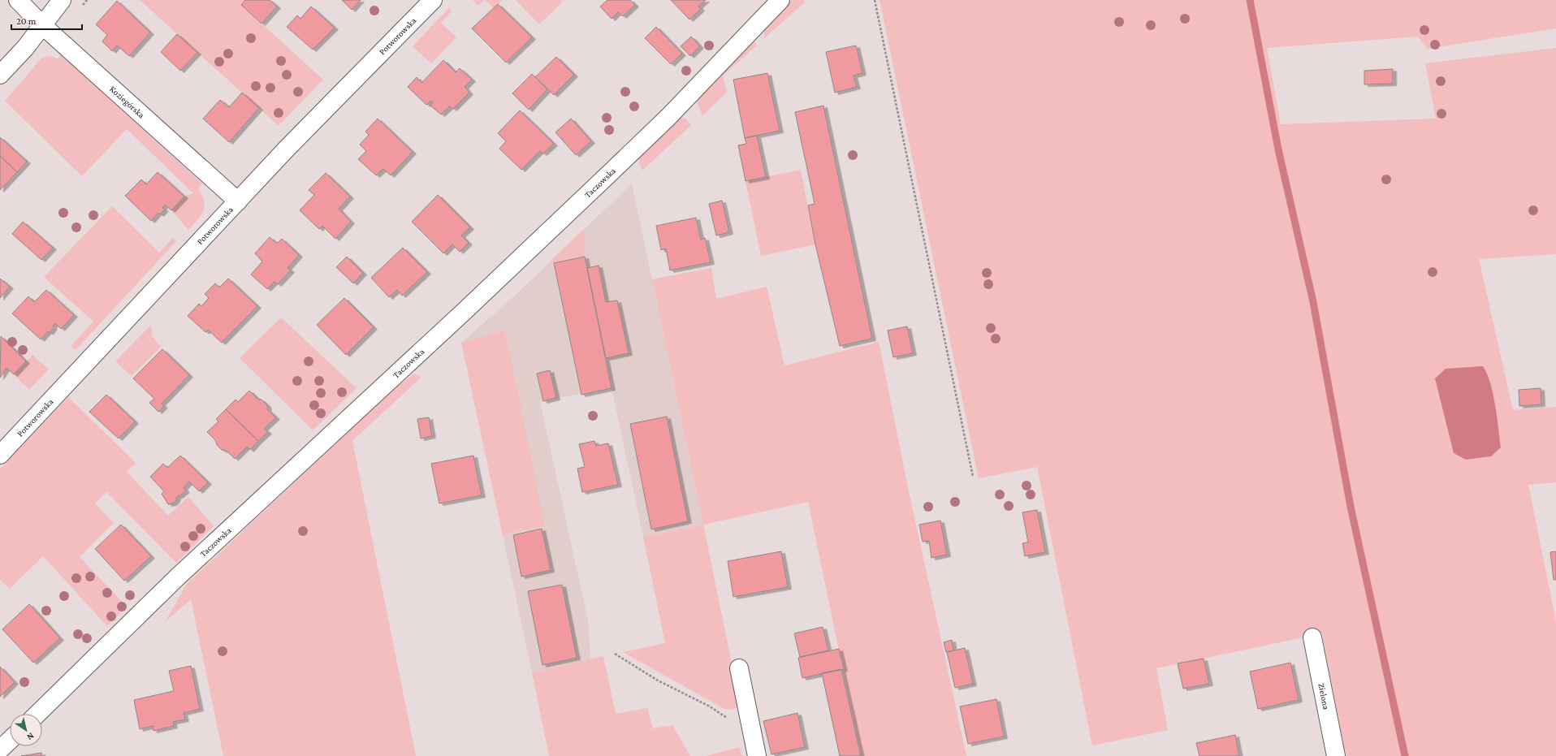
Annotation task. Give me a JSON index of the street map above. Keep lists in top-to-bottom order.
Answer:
{
  "streets": {
    "street": [
      "Potworowska",
      "Koziegórska",
      "Taczowska",
      "Zielona"
    ]
  },
  "crossings": [
    ["Potworowska", "Koziegórska"]
  ],
  "scale_bar": "20 m",
  "north": "bottom right"
}
